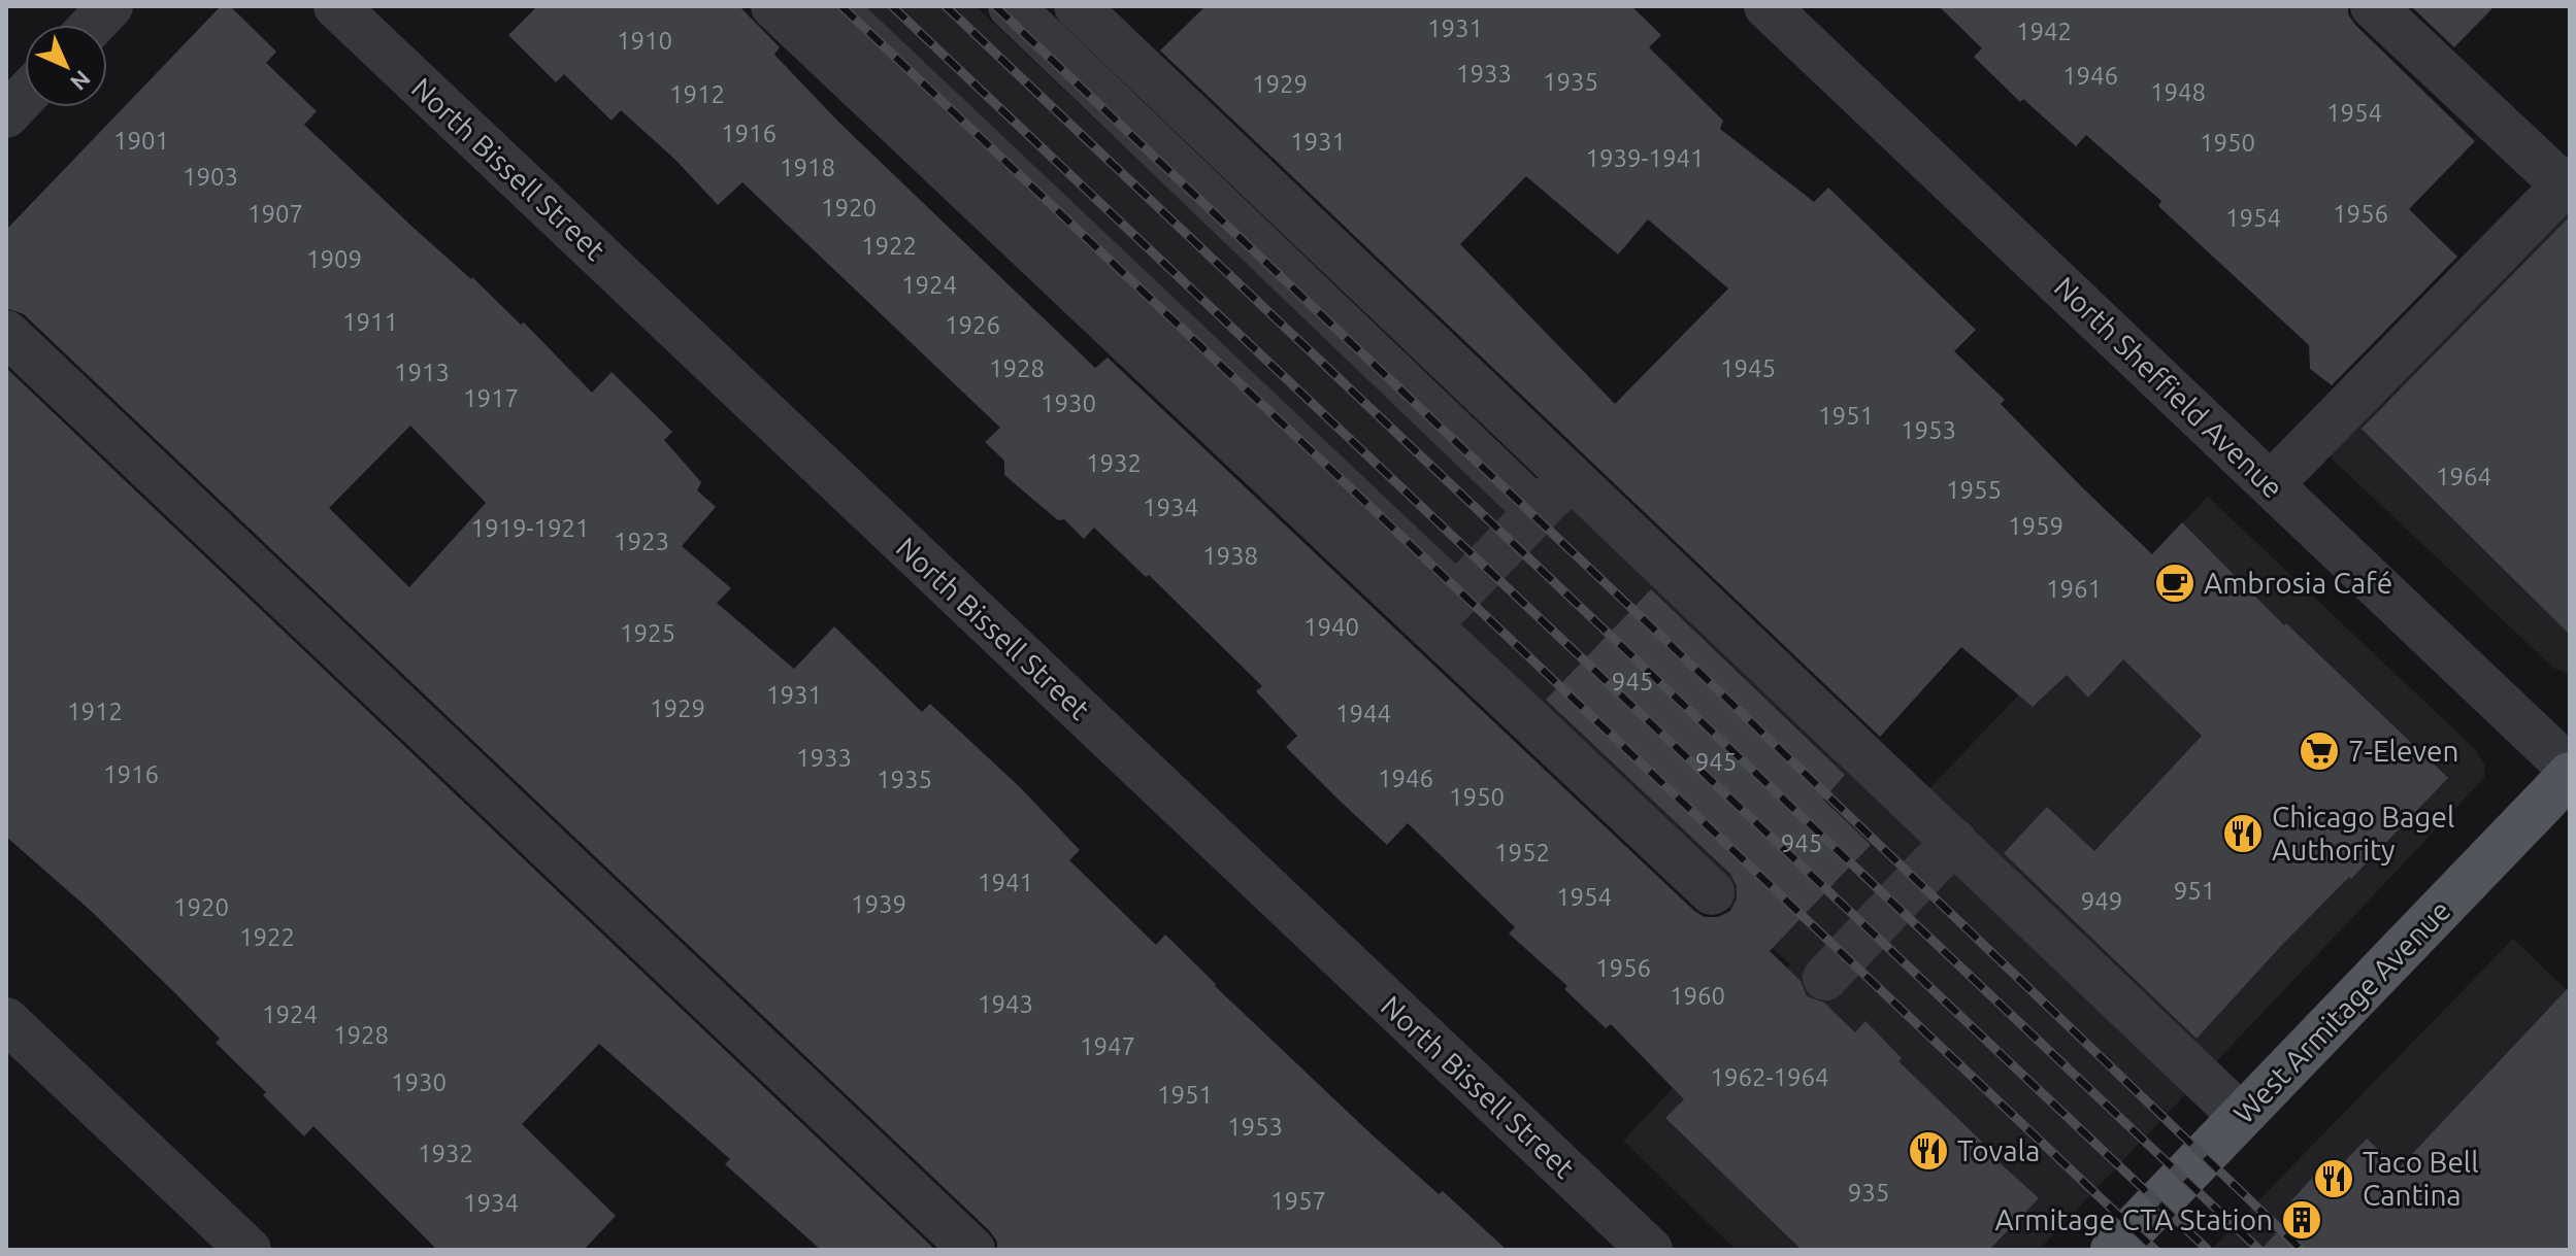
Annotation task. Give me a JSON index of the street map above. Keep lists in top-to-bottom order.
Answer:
{
  "streets": {
    "main road": ["West Armitage Avenue"],
    "street": ["North Bissell Street", "North Sheffield Avenue"]
  },
  "crossings": [
    ["North Sheffield Avenue", "West Armitage Avenue"]
  ],
  "places": {
    "cafe": ["Ambrosia Café"],
    "supermarket": ["7-Eleven"],
    "restaurant": ["Chicago Bagel Authority", "Tovala", "Taco Bell Cantina"],
    "building": ["Armitage CTA Station"]
  },
  "house_numbers": [
    "1931",
    "1942",
    "1910",
    "1933",
    "1946",
    "1935",
    "1929",
    "1948",
    "1912",
    "1954",
    "1916",
    "1901",
    "1931",
    "1950",
    "1939-1941",
    "1918",
    "1903",
    "1920",
    "1907",
    "1956",
    "1954",
    "1922",
    "1909",
    "1924",
    "1911",
    "1926",
    "1928",
    "1945",
    "1913",
    "1917",
    "1930",
    "1951",
    "1953",
    "1932",
    "1964",
    "1955",
    "1934",
    "1959",
    "1919-1921",
    "1923",
    "1938",
    "1961",
    "1940",
    "1925",
    "945",
    "1931",
    "1929",
    "1912",
    "1944",
    "1933",
    "945",
    "1916",
    "1946",
    "1935",
    "1950",
    "945",
    "1952",
    "1941",
    "951",
    "1954",
    "949",
    "1939",
    "1920",
    "1922",
    "1956",
    "1960",
    "1943",
    "1924",
    "1928",
    "1947",
    "1962-1964",
    "1930",
    "1951",
    "1953",
    "1932",
    "935",
    "1957",
    "1934"
  ],
  "north": "bottom right"
}
